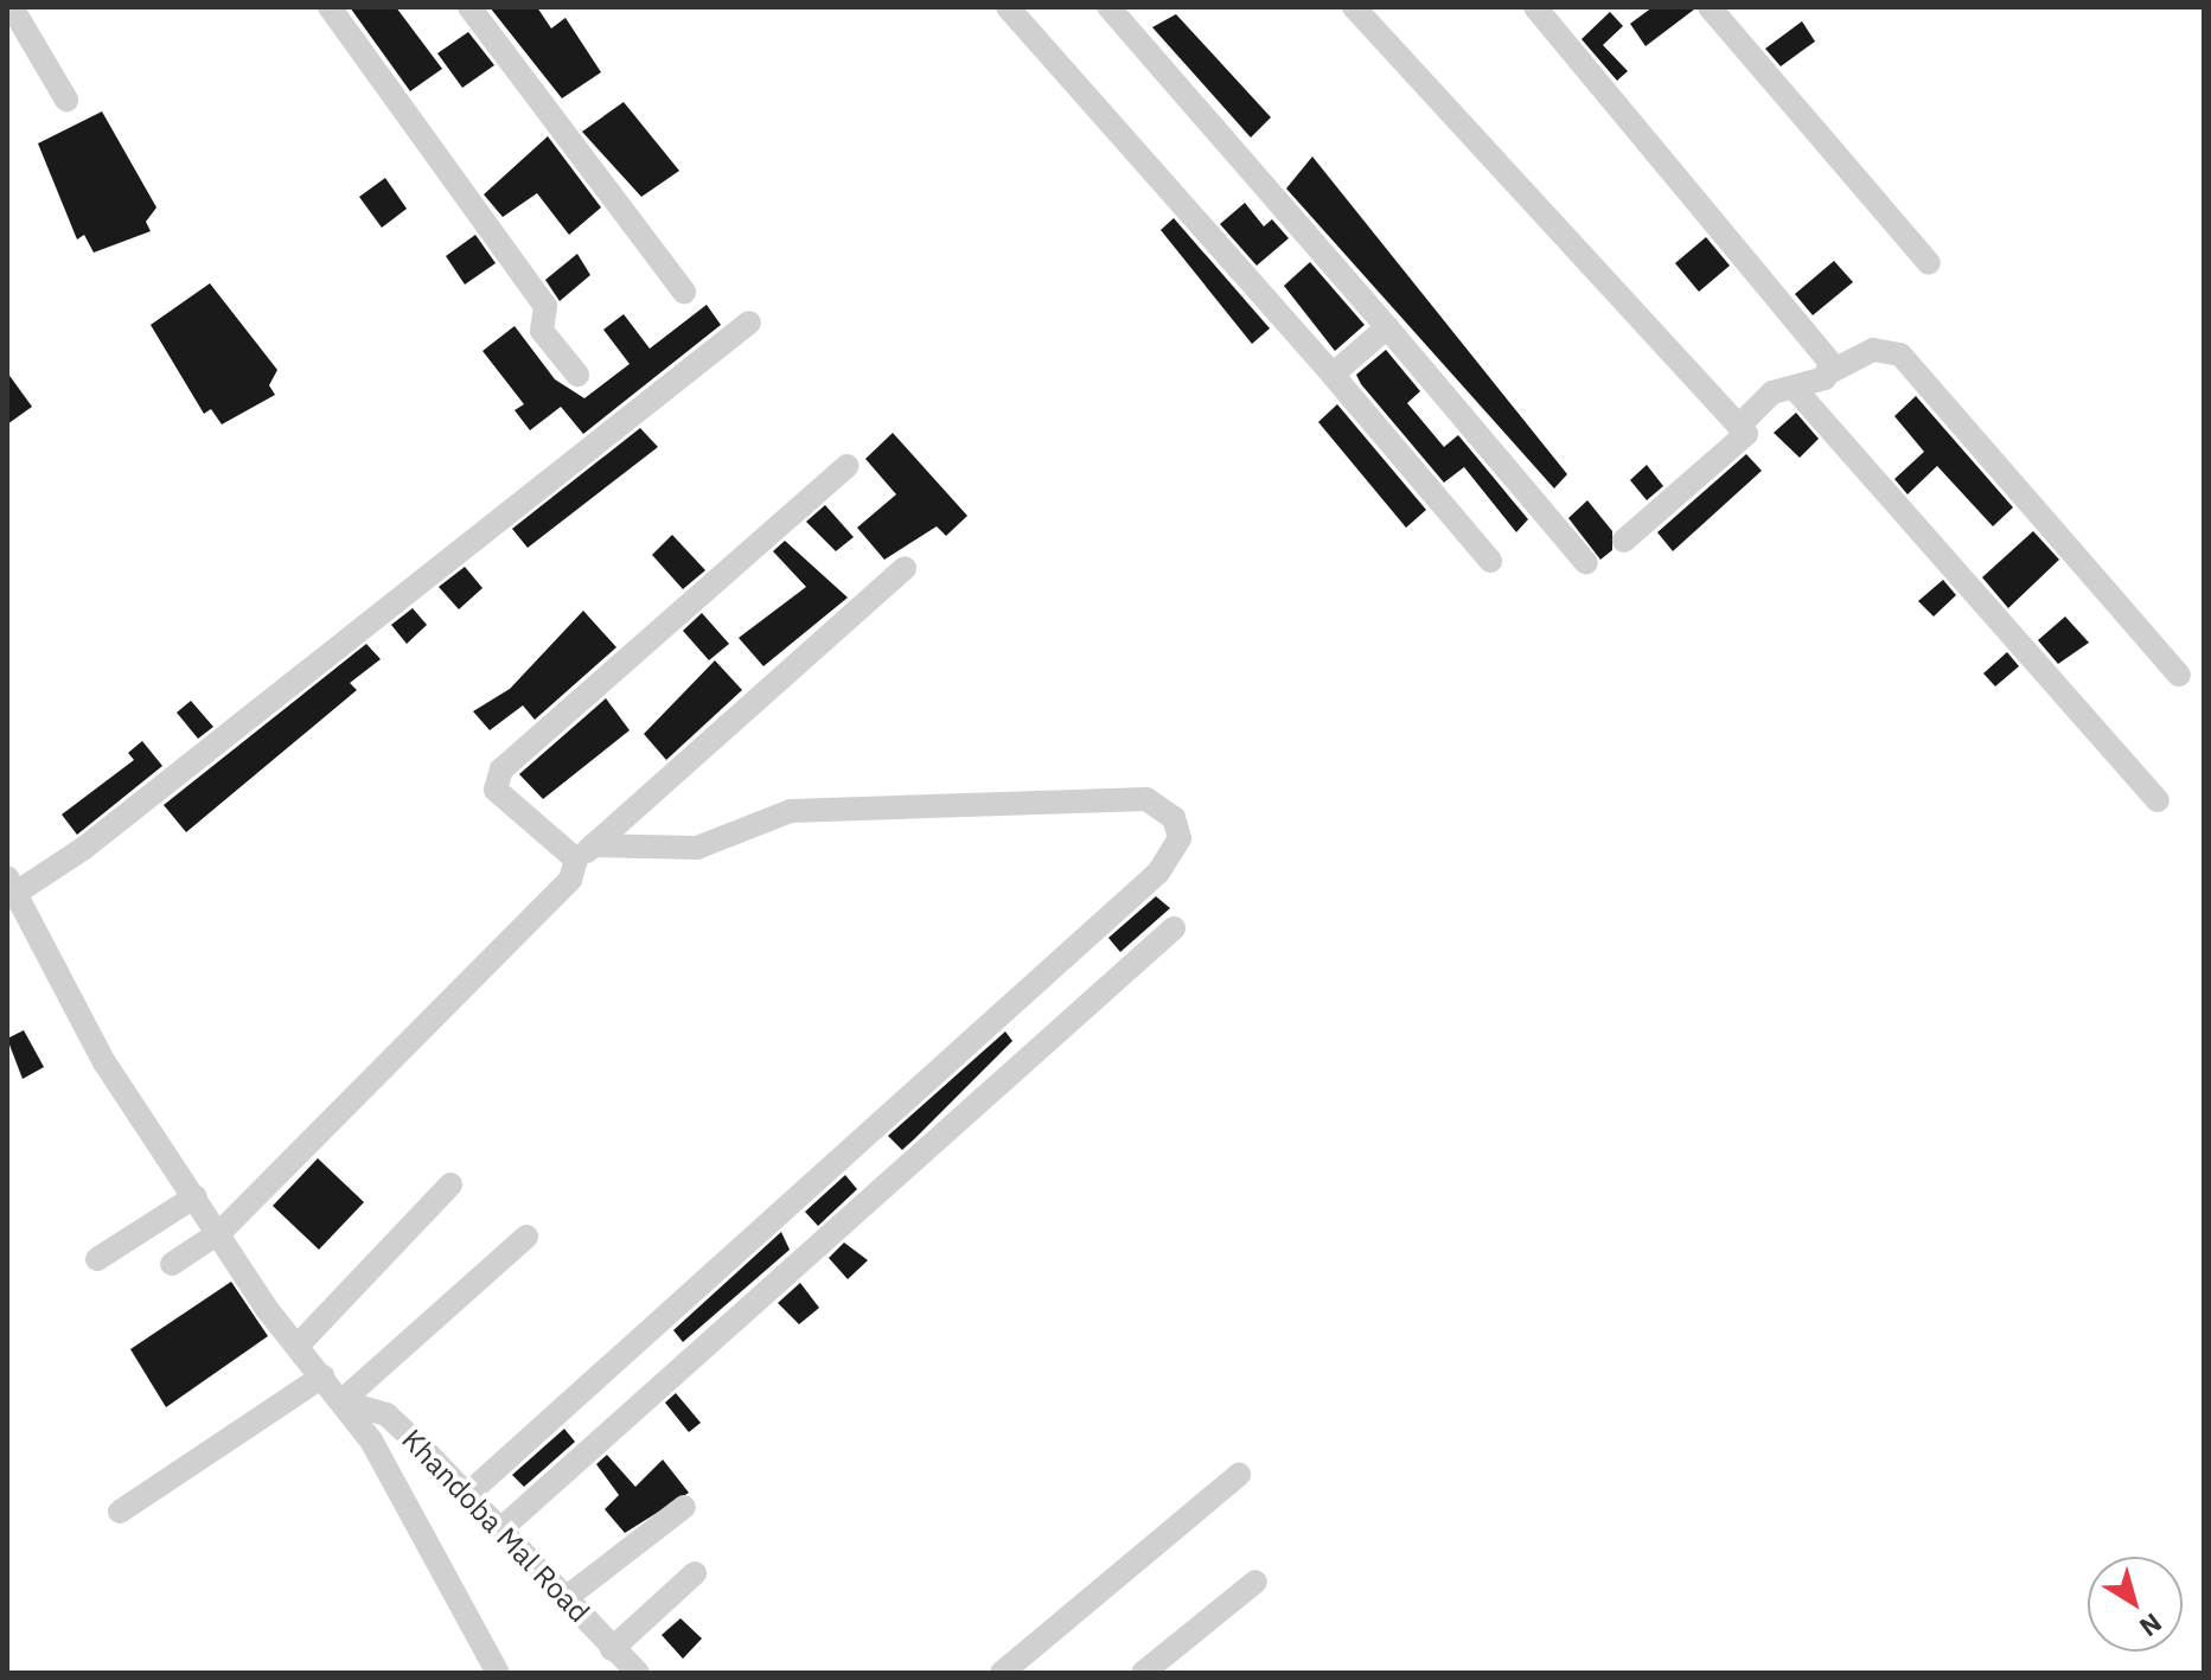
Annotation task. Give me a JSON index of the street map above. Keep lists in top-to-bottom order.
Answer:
{
  "streets": {
    "street": ["Khandoba Mal Road"]
  },
  "north": "bottom right"
}
